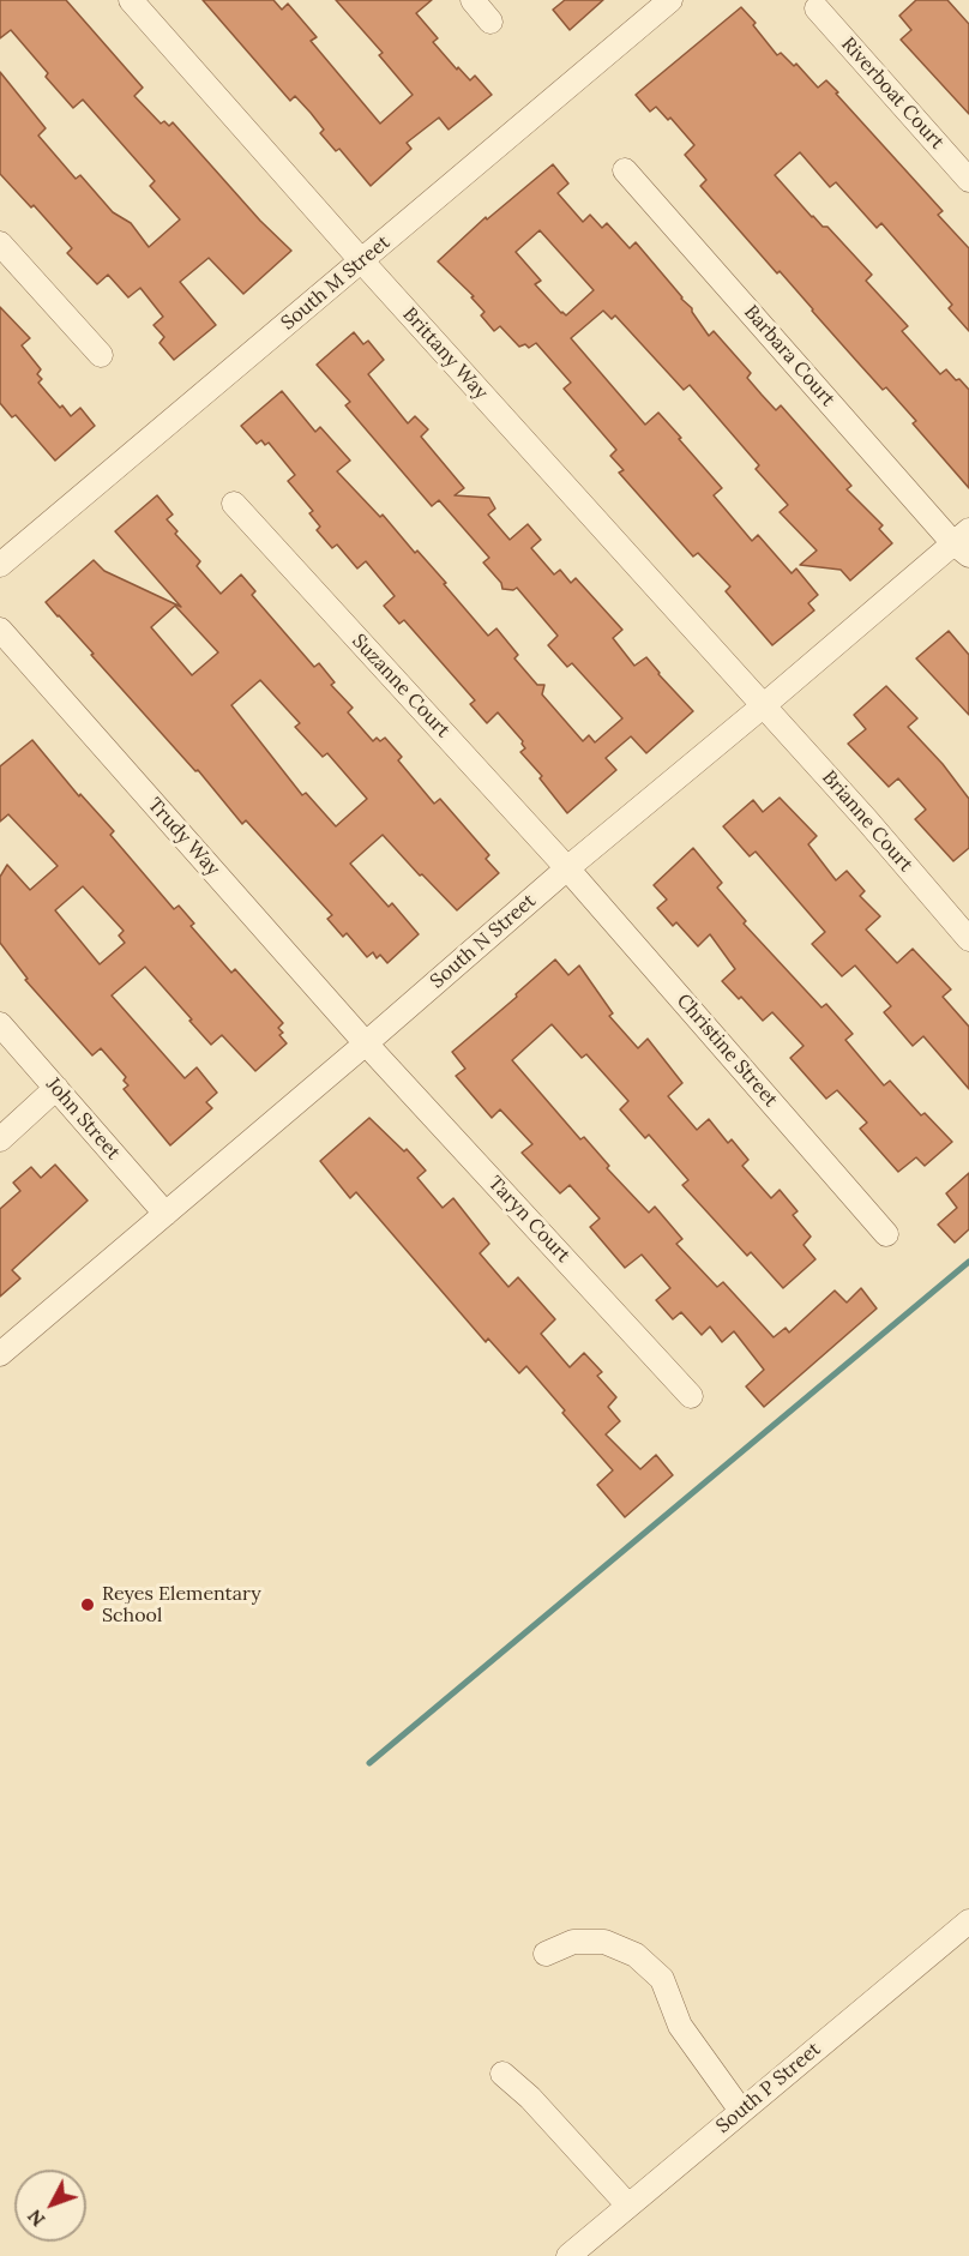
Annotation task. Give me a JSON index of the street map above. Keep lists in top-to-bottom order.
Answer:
{
  "streets": {
    "street": [
      "Riverboat Court",
      "South M Street",
      "Brittany Way",
      "Barbara Court",
      "Suzanne Court",
      "Brianne Court",
      "Trudy Way",
      "South N Street",
      "Christine Street",
      "John Street",
      "Taryn Court",
      "South P Street"
    ]
  },
  "crossings": [
    ["South M Street", "Brittany Way"],
    ["Brittany Way", "Brianne Court"],
    ["Brittany Way", "South N Street"],
    ["Barbara Court", "South N Street"],
    ["Suzanne Court", "South N Street"],
    ["Suzanne Court", "Christine Street"],
    ["Brianne Court", "South N Street"],
    ["Trudy Way", "South N Street"],
    ["Trudy Way", "Taryn Court"],
    ["South N Street", "Christine Street"],
    ["South N Street", "John Street"],
    ["South N Street", "Taryn Court"]
  ],
  "places": ["Reyes Elementary School"],
  "north": "bottom left"
}
